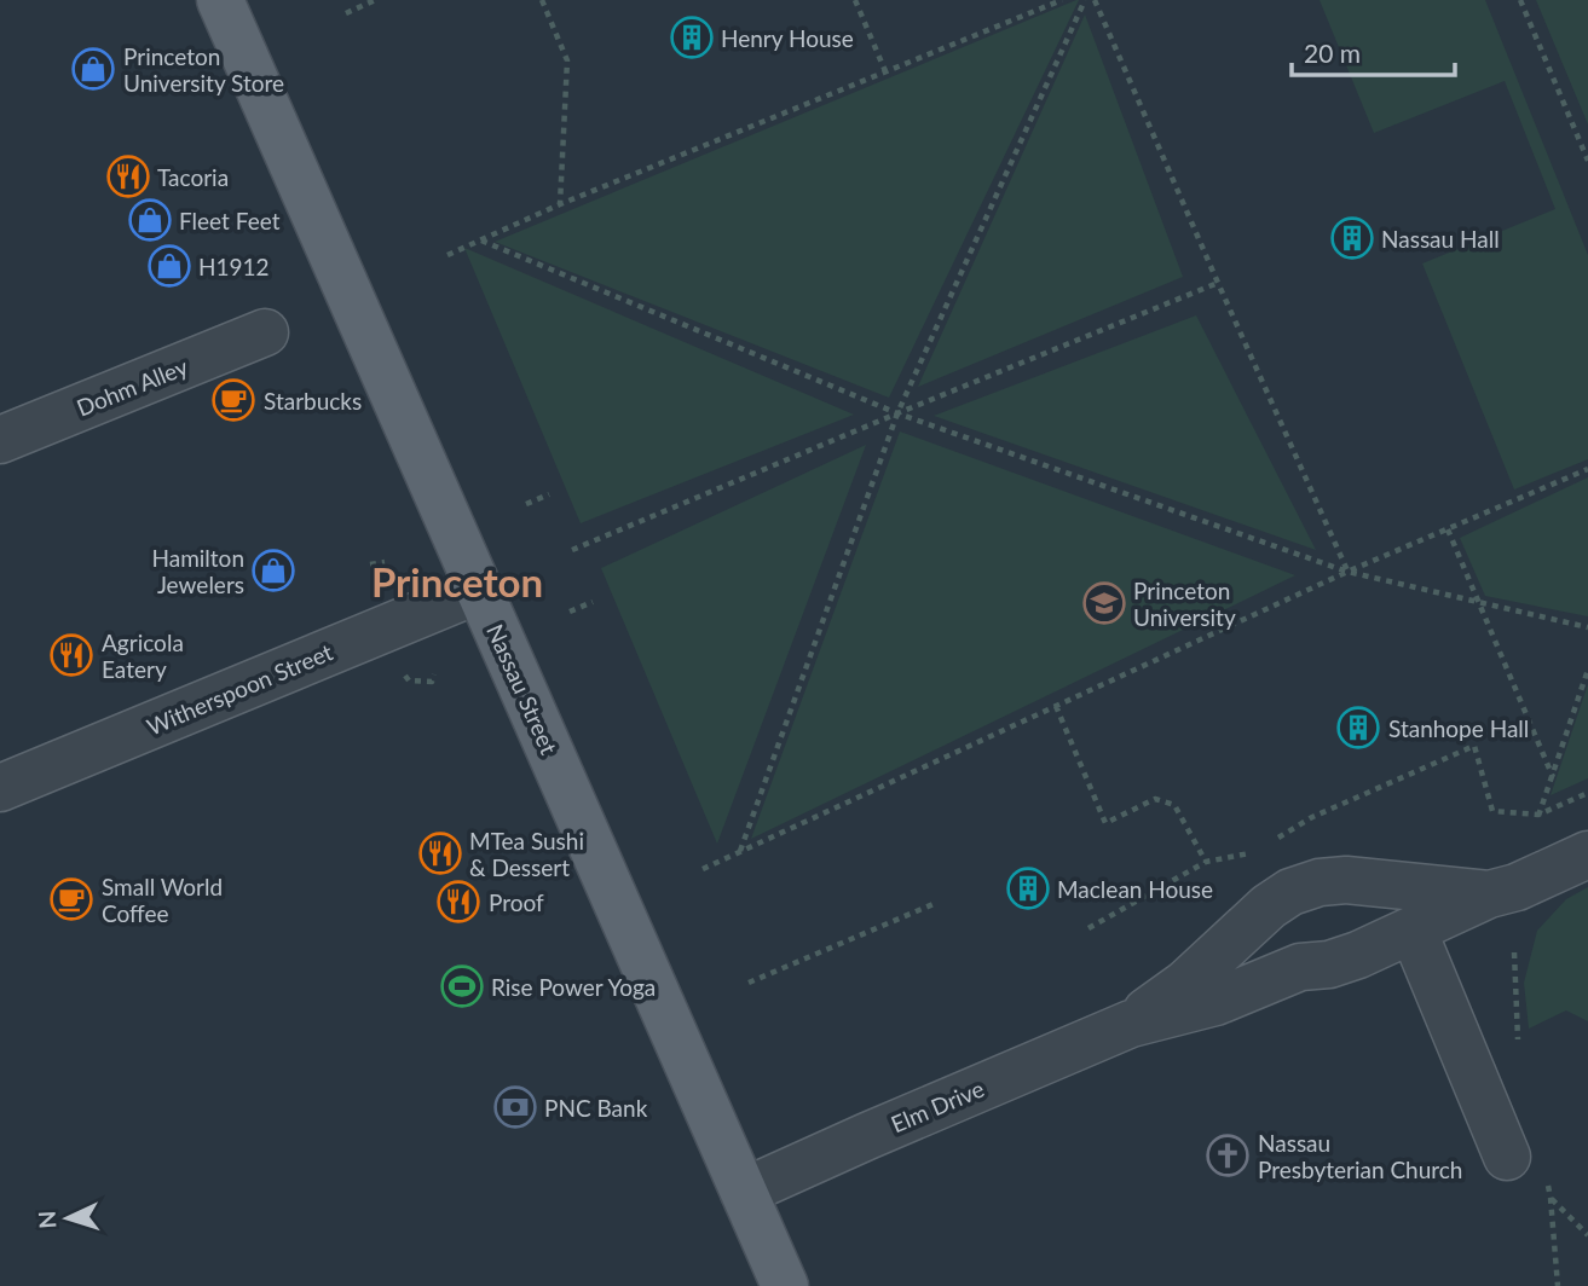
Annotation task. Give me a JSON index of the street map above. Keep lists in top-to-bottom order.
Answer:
{
  "streets": {
    "main road": ["Nassau Street"],
    "street": ["Dohm Alley", "Witherspoon Street", "Elm Drive"]
  },
  "crossings": [
    ["Witherspoon Street", "Nassau Street"],
    ["Nassau Street", "Elm Drive"]
  ],
  "districts": ["Princeton"],
  "places": {
    "building": [
      "Henry House",
      "Nassau Hall",
      "Stanhope Hall",
      "Maclean House"
    ],
    "shop": [
      "Princeton University Store",
      "Fleet Feet",
      "H1912",
      "Hamilton Jewelers"
    ],
    "restaurant": [
      "Tacoria",
      "Agricola Eatery",
      "MTea Sushi & Dessert",
      "Proof"
    ],
    "cafe": ["Starbucks", "Small World Coffee"],
    "school or university": ["Princeton University"],
    "sports": ["Rise Power Yoga"],
    "bank": ["PNC Bank"],
    "church": ["Nassau Presbyterian Church"]
  },
  "scale_bar": "20 m",
  "north": "left"
}
